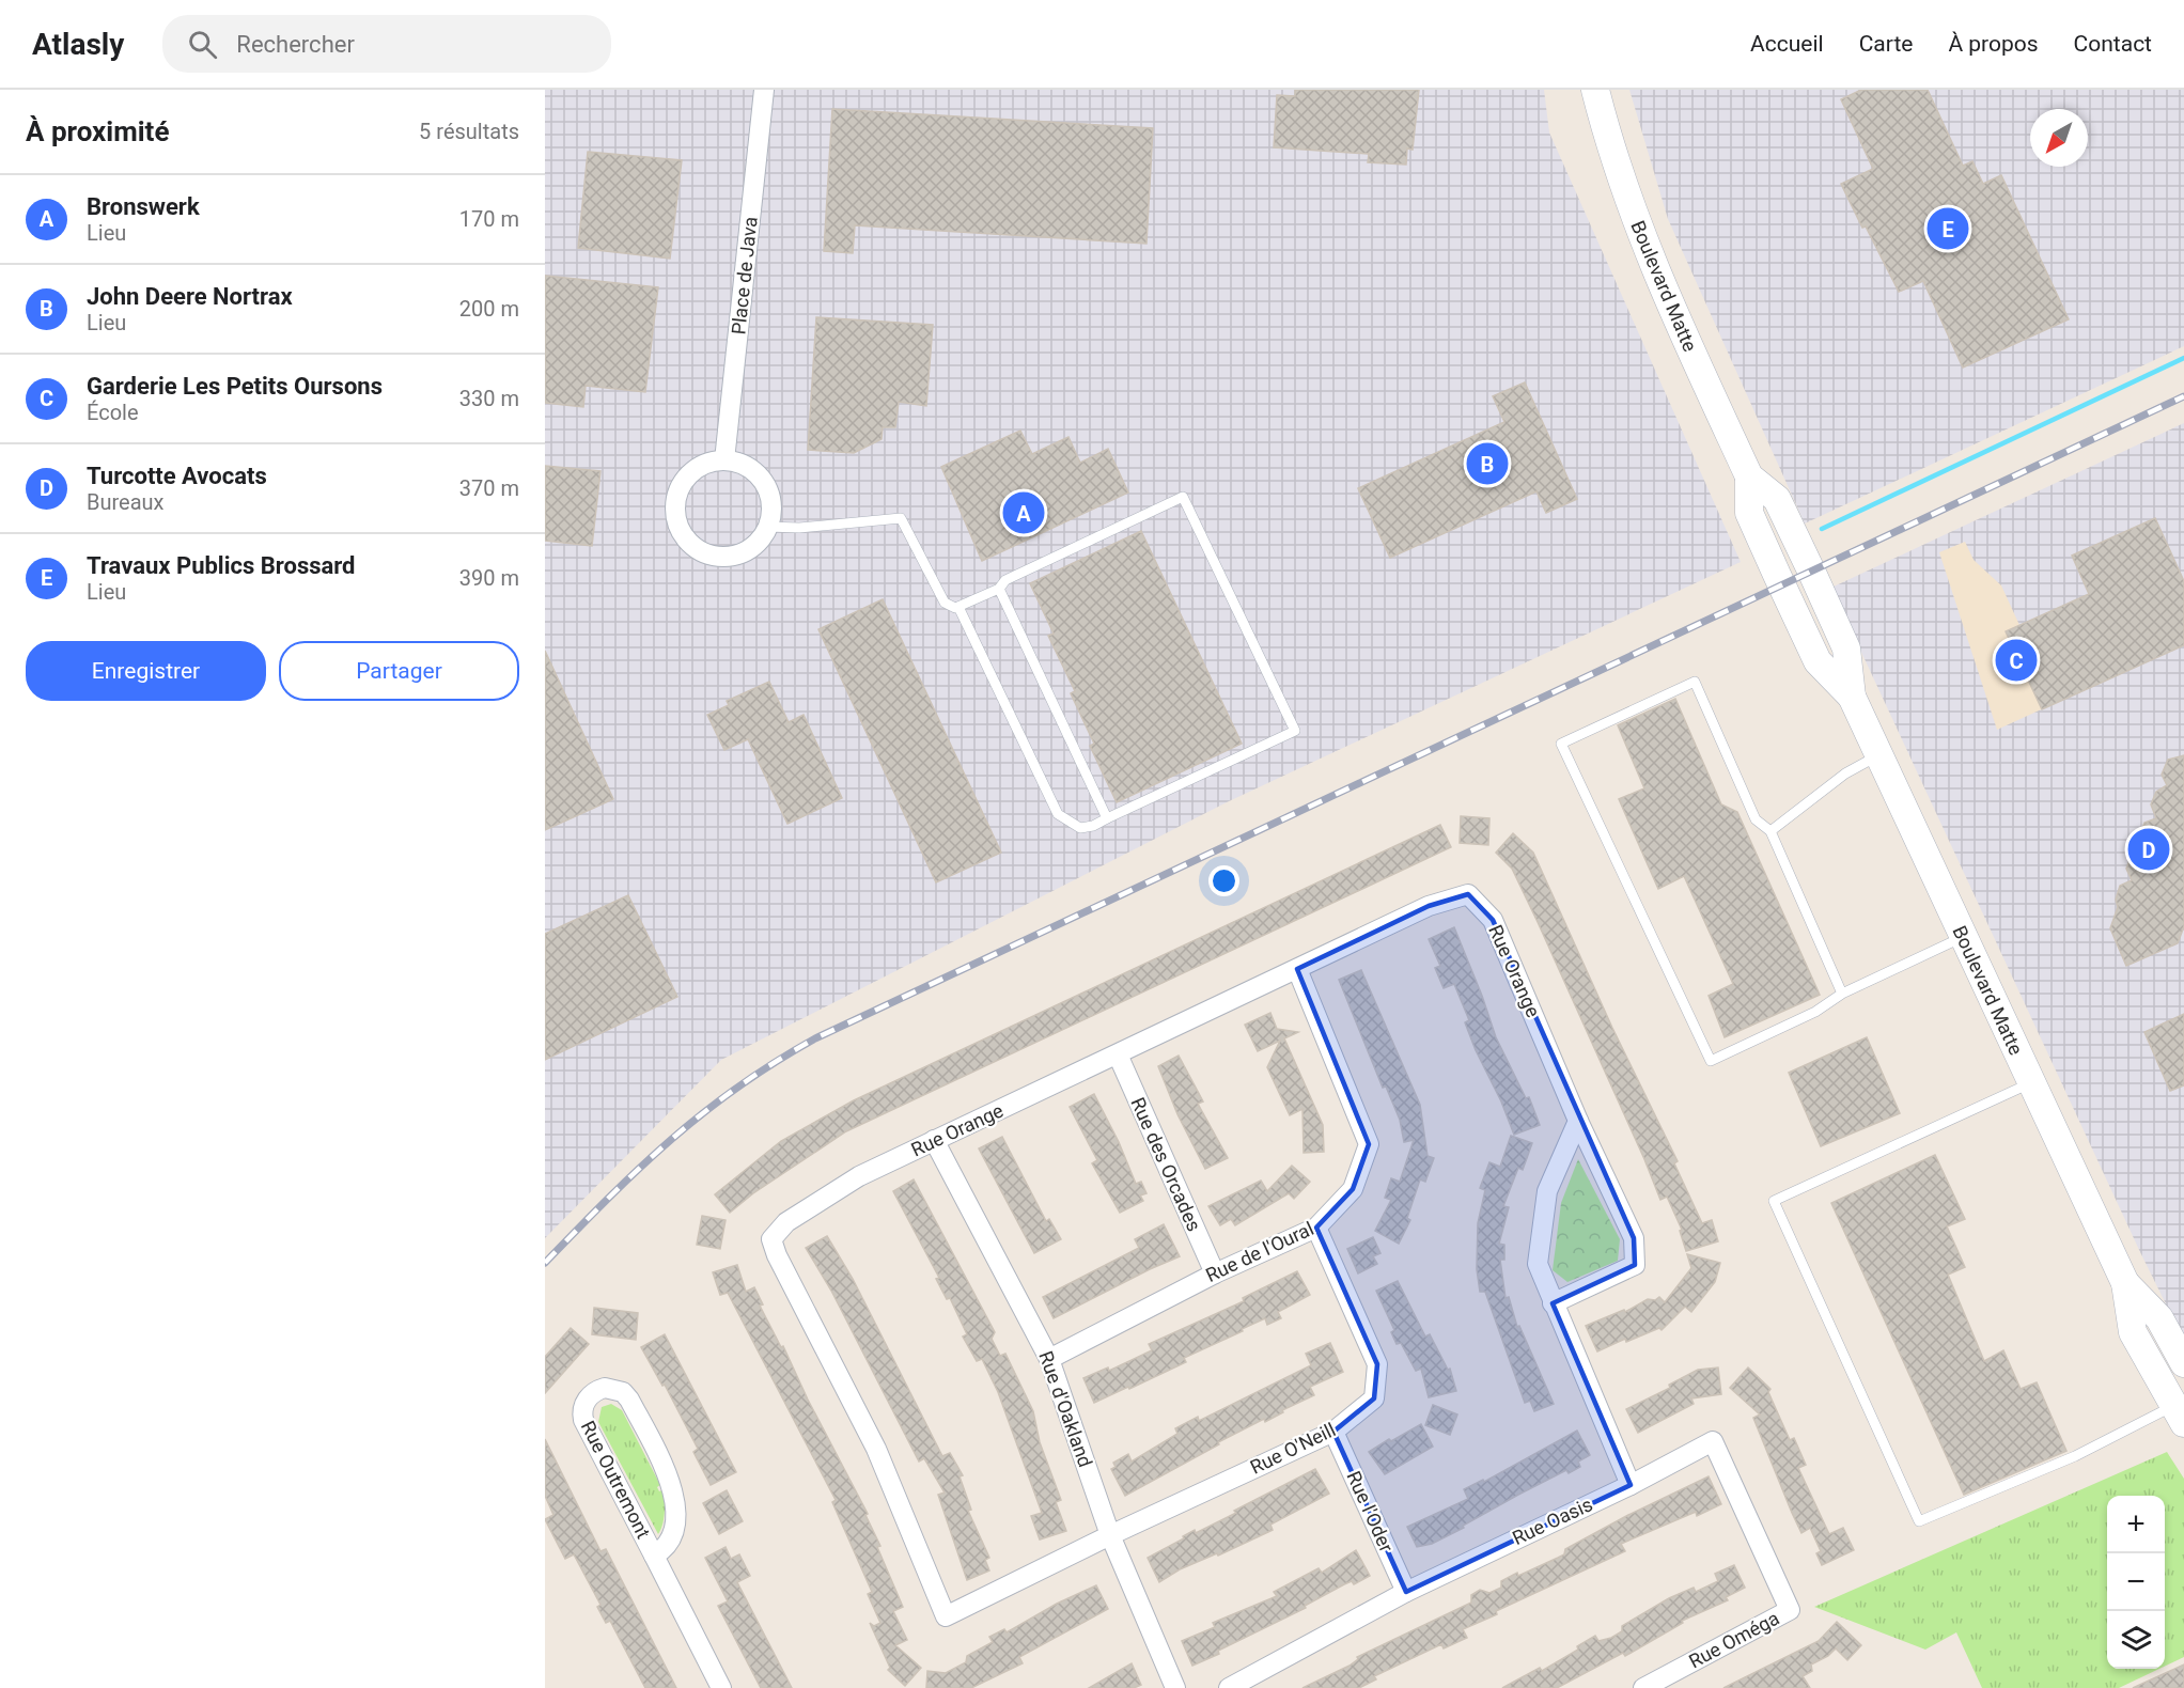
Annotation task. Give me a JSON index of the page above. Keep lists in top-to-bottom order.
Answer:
{
  "streets": {
    "main road": ["Boulevard Matte"],
    "street": [
      "Place de Java",
      "Rue Orange",
      "Rue des Orcades",
      "Rue de l'Oural",
      "Rue d'Oakland",
      "Rue O'Neill",
      "Rue Outremont",
      "Rue l'Oder",
      "Rue Oasis",
      "Rue Oméga"
    ]
  },
  "crossings": [
    ["Rue Orange", "Rue des Orcades"],
    ["Rue Orange", "Rue de l'Oural"],
    ["Rue Orange", "Rue d'Oakland"],
    ["Rue Orange", "Rue O'Neill"],
    ["Rue des Orcades", "Rue de l'Oural"],
    ["Rue de l'Oural", "Rue d'Oakland"],
    ["Rue de l'Oural", "Rue O'Neill"],
    ["Rue d'Oakland", "Rue O'Neill"],
    ["Rue O'Neill", "Rue l'Oder"],
    ["Rue l'Oder", "Rue Oasis"],
    ["Rue Oasis", "Rue Oméga"]
  ],
  "north": "bottom left",
  "page": {
    "header": "Atlasly",
    "search": "Rechercher",
    "nav": [
      "Accueil",
      "Carte",
      "À propos",
      "Contact"
    ],
    "heading": ["À proximité", "5 résultats"],
    "list": [
      {
        "mark": "A",
        "name": "Bronswerk",
        "note": "Lieu",
        "value": "170 m"
      },
      {
        "mark": "B",
        "name": "John Deere Nortrax",
        "note": "Lieu",
        "value": "200 m"
      },
      {
        "mark": "C",
        "name": "Garderie Les Petits Oursons",
        "note": "École",
        "value": "330 m"
      },
      {
        "mark": "D",
        "name": "Turcotte Avocats",
        "note": "Bureaux",
        "value": "370 m"
      },
      {
        "mark": "E",
        "name": "Travaux Publics Brossard",
        "note": "Lieu",
        "value": "390 m"
      }
    ],
    "pins": [
      "E",
      "B",
      "A",
      "C",
      "D"
    ],
    "buttons": ["Enregistrer", "Partager"],
    "map_buttons": ["+", "−"]
  }
}
